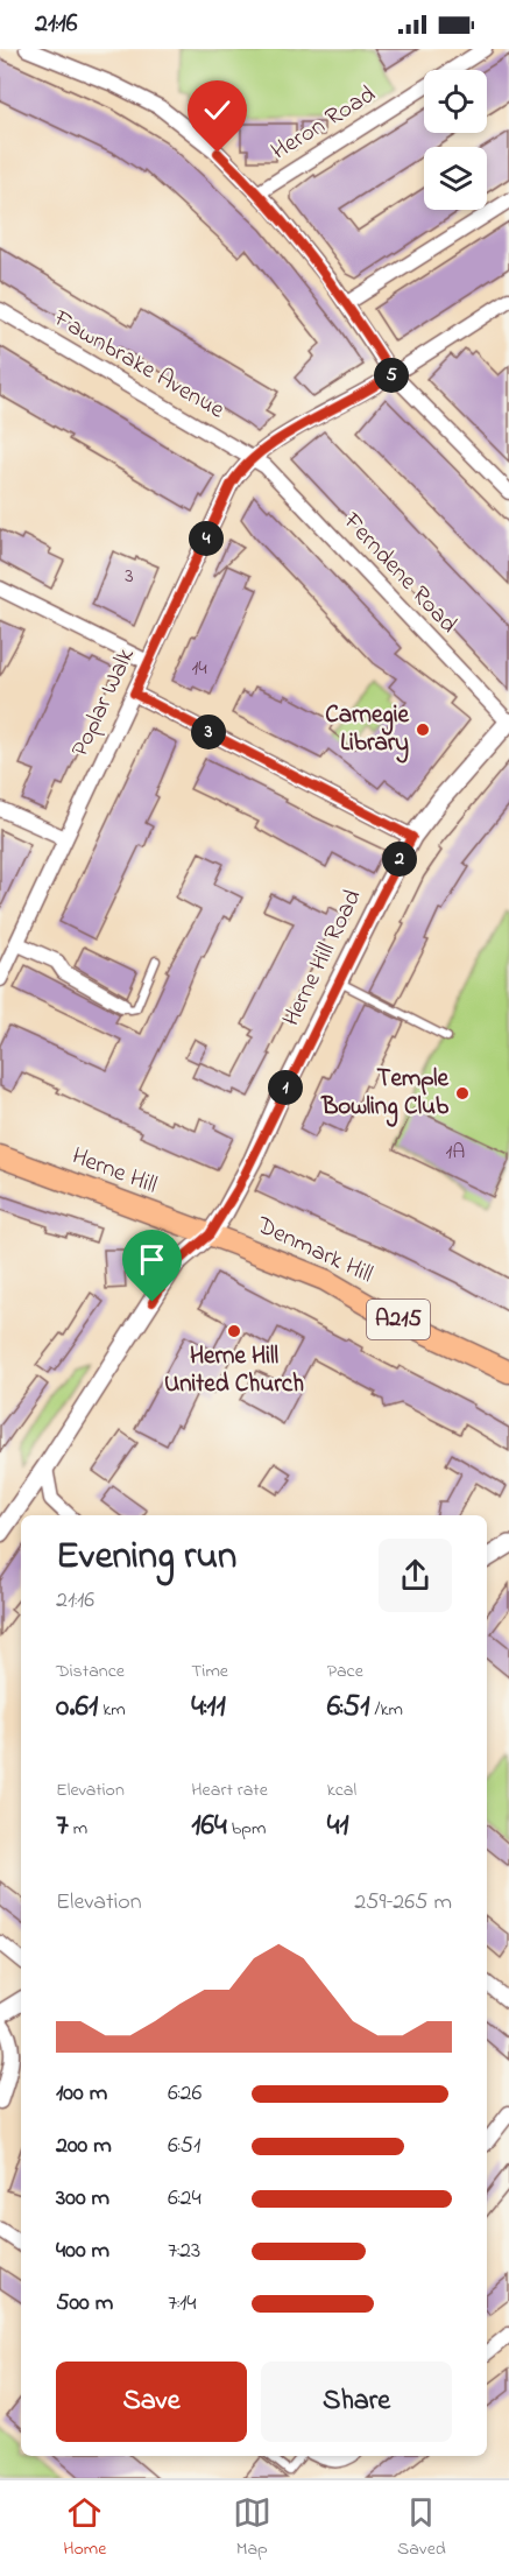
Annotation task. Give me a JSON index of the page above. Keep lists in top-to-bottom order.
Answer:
{
  "streets": {
    "main road": ["Herne Hill", "Denmark Hill", "A215"],
    "street": [
      "Heron Road",
      "Fawnbrake Avenue",
      "Ferndene Road",
      "Poplar Walk",
      "Herne Hill Road"
    ]
  },
  "crossings": [
    ["Fawnbrake Avenue", "Ferndene Road"],
    ["Fawnbrake Avenue", "Poplar Walk"],
    ["Ferndene Road", "Poplar Walk"],
    ["Ferndene Road", "Herne Hill Road"],
    ["Herne Hill Road", "Herne Hill"],
    ["Herne Hill Road", "Denmark Hill"],
    ["Herne Hill", "Denmark Hill"]
  ],
  "places": ["Carnegie Library", "Temple Bowling Club", "Herne Hill United Church"],
  "house_numbers": ["3", "14", "1A"],
  "page": {
    "status": "21:16",
    "pins": [
      "5",
      "4",
      "3",
      "2",
      "1"
    ],
    "heading": ["Evening run", "21:16"],
    "stats": [
      ["Distance", "0.61 km"],
      ["Time", "4:11"],
      ["Pace", "6:51 /km"],
      ["Elevation", "7 m"],
      ["Heart rate", "164 bpm"],
      ["kcal", "41"]
    ],
    "chart": ["Elevation", "259–265 m"],
    "list": [
      {
        "name": "100 m",
        "note": "6:26"
      },
      {
        "name": "200 m",
        "note": "6:51"
      },
      {
        "name": "300 m",
        "note": "6:24"
      },
      {
        "name": "400 m",
        "note": "7:23"
      },
      {
        "name": "500 m",
        "note": "7:14"
      }
    ],
    "buttons": ["Save", "Share"],
    "tabs": ["Home", "Map", "Saved"]
  }
}
